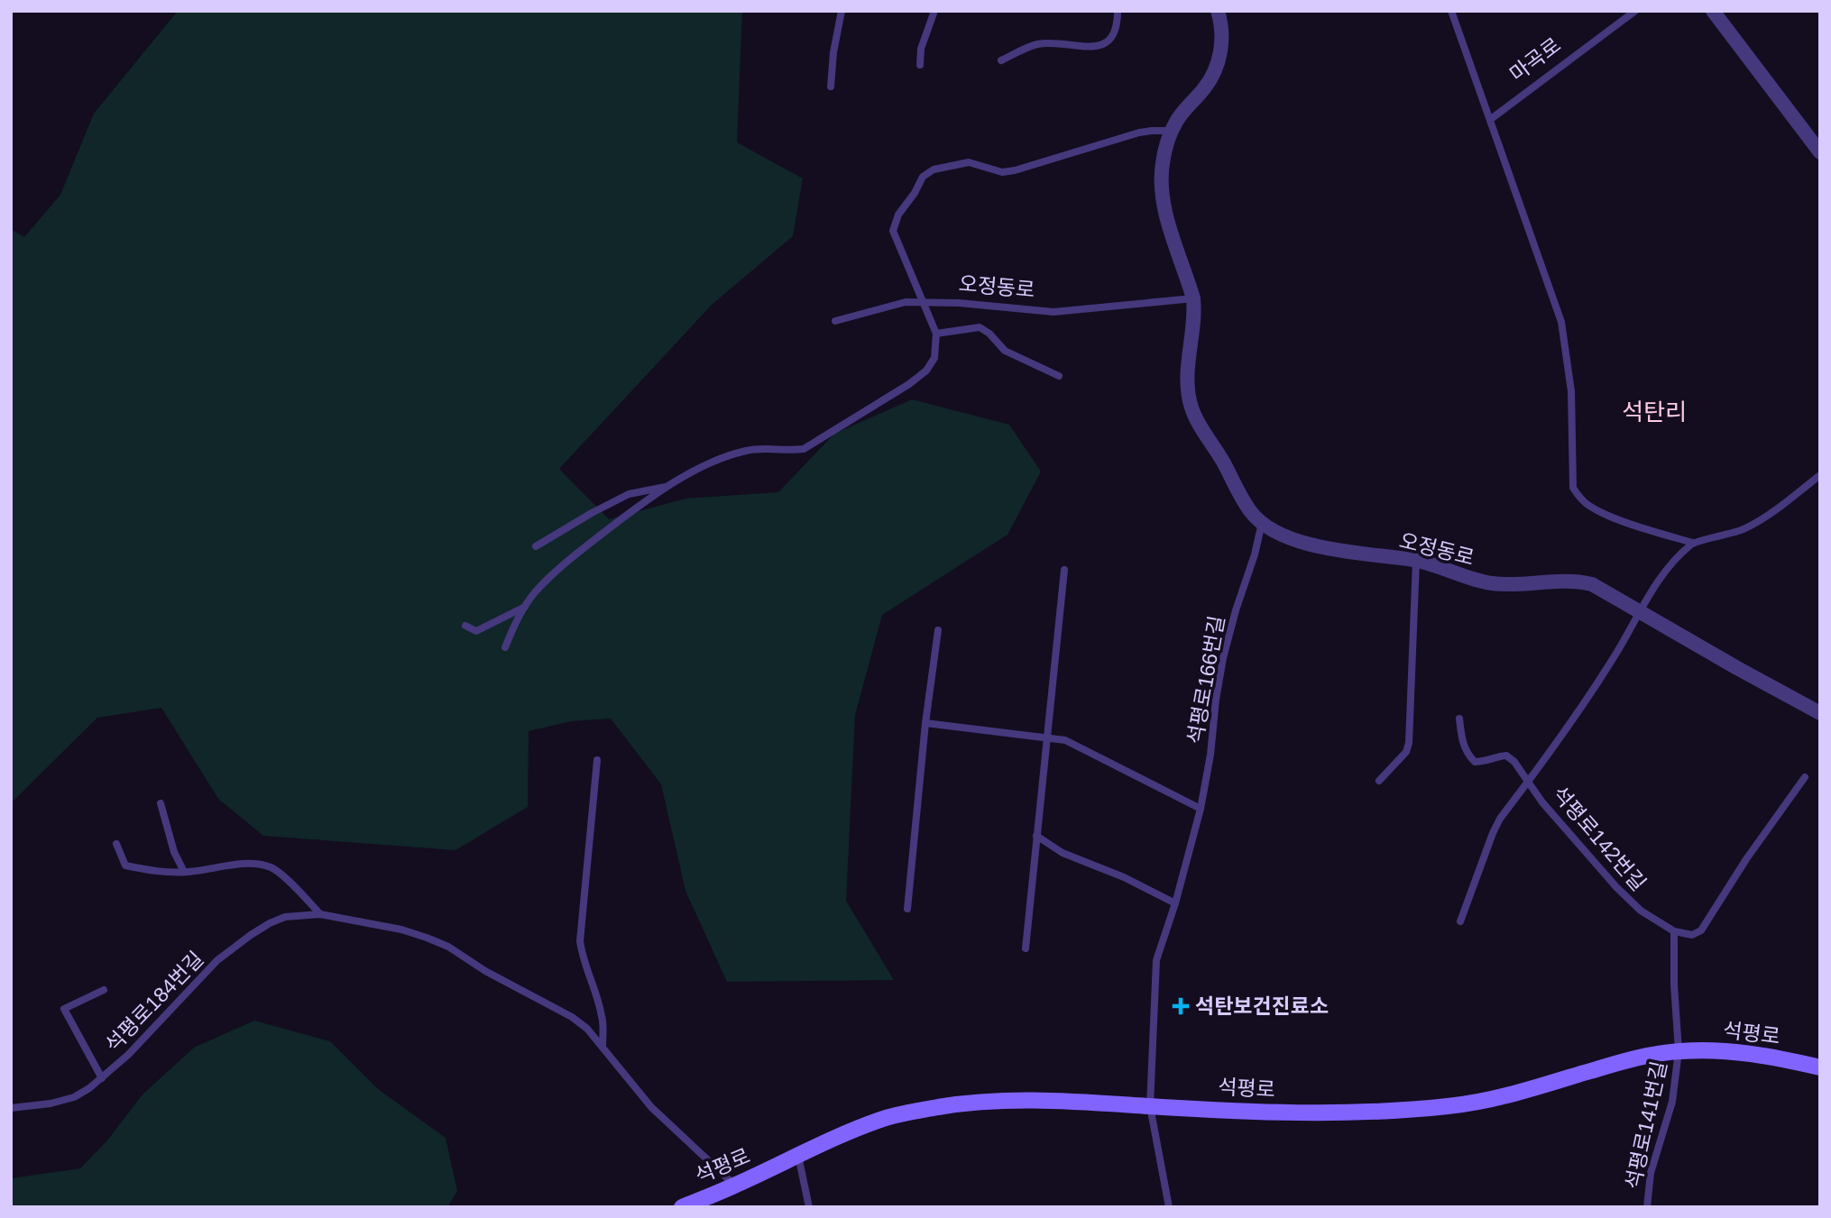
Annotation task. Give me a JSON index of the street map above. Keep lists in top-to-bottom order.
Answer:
{
  "streets": {
    "street": ["오정동로", "석평로"],
    "lane": [
      "마곡로",
      "석평로166번길",
      "석평로142번길",
      "석평로184번길",
      "석평로141번길"
    ]
  },
  "crossings": [
    ["오정동로", "석평로166번길"],
    ["오정동로", "석평로142번길"],
    ["석평로166번길", "석평로"],
    ["석평로184번길", "석평로"],
    ["석평로", "석평로141번길"]
  ],
  "districts": ["석탄리"],
  "places": {
    "health": ["석탄보건진료소"]
  }
}
